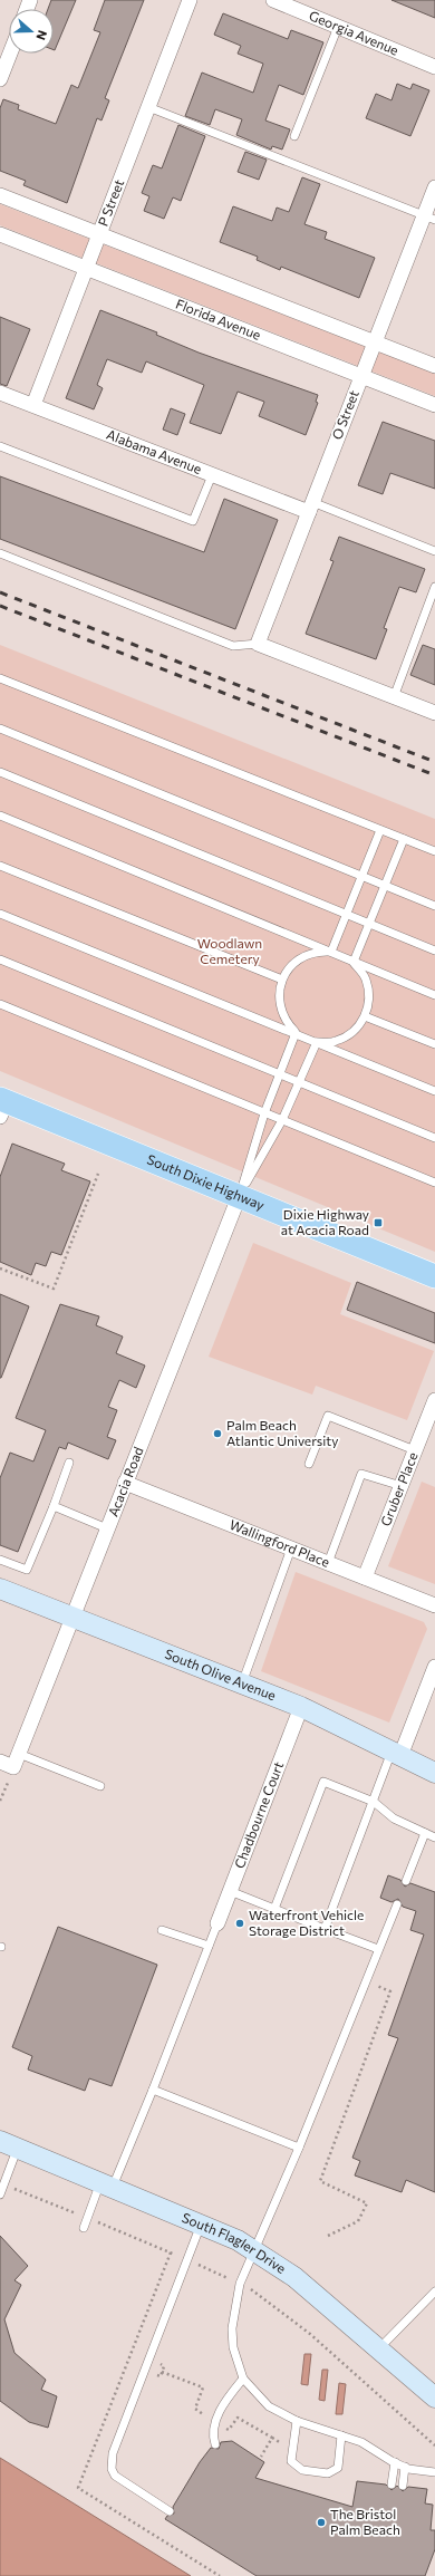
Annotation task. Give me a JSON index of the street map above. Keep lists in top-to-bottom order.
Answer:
{
  "streets": {
    "main road": ["South Dixie Highway"],
    "street": [
      "Georgia Avenue",
      "P Street",
      "Florida Avenue",
      "O Street",
      "Alabama Avenue",
      "Acacia Road",
      "Gruber Place",
      "Wallingford Place",
      "South Olive Avenue",
      "Chadbourne Court",
      "South Flagler Drive"
    ]
  },
  "crossings": [
    ["P Street", "Florida Avenue"],
    ["P Street", "Alabama Avenue"],
    ["Florida Avenue", "O Street"],
    ["O Street", "Alabama Avenue"],
    ["South Dixie Highway", "Acacia Road"],
    ["Acacia Road", "Wallingford Place"],
    ["Acacia Road", "South Olive Avenue"],
    ["Gruber Place", "Wallingford Place"],
    ["South Olive Avenue", "Chadbourne Court"]
  ],
  "parks": ["Woodlawn Cemetery"],
  "places": {
    "transit": ["Dixie Highway at Acacia Road"],
    "other": ["Palm Beach Atlantic University", "Waterfront Vehicle Storage District", "The Bristol Palm Beach"]
  },
  "north": "right"
}
